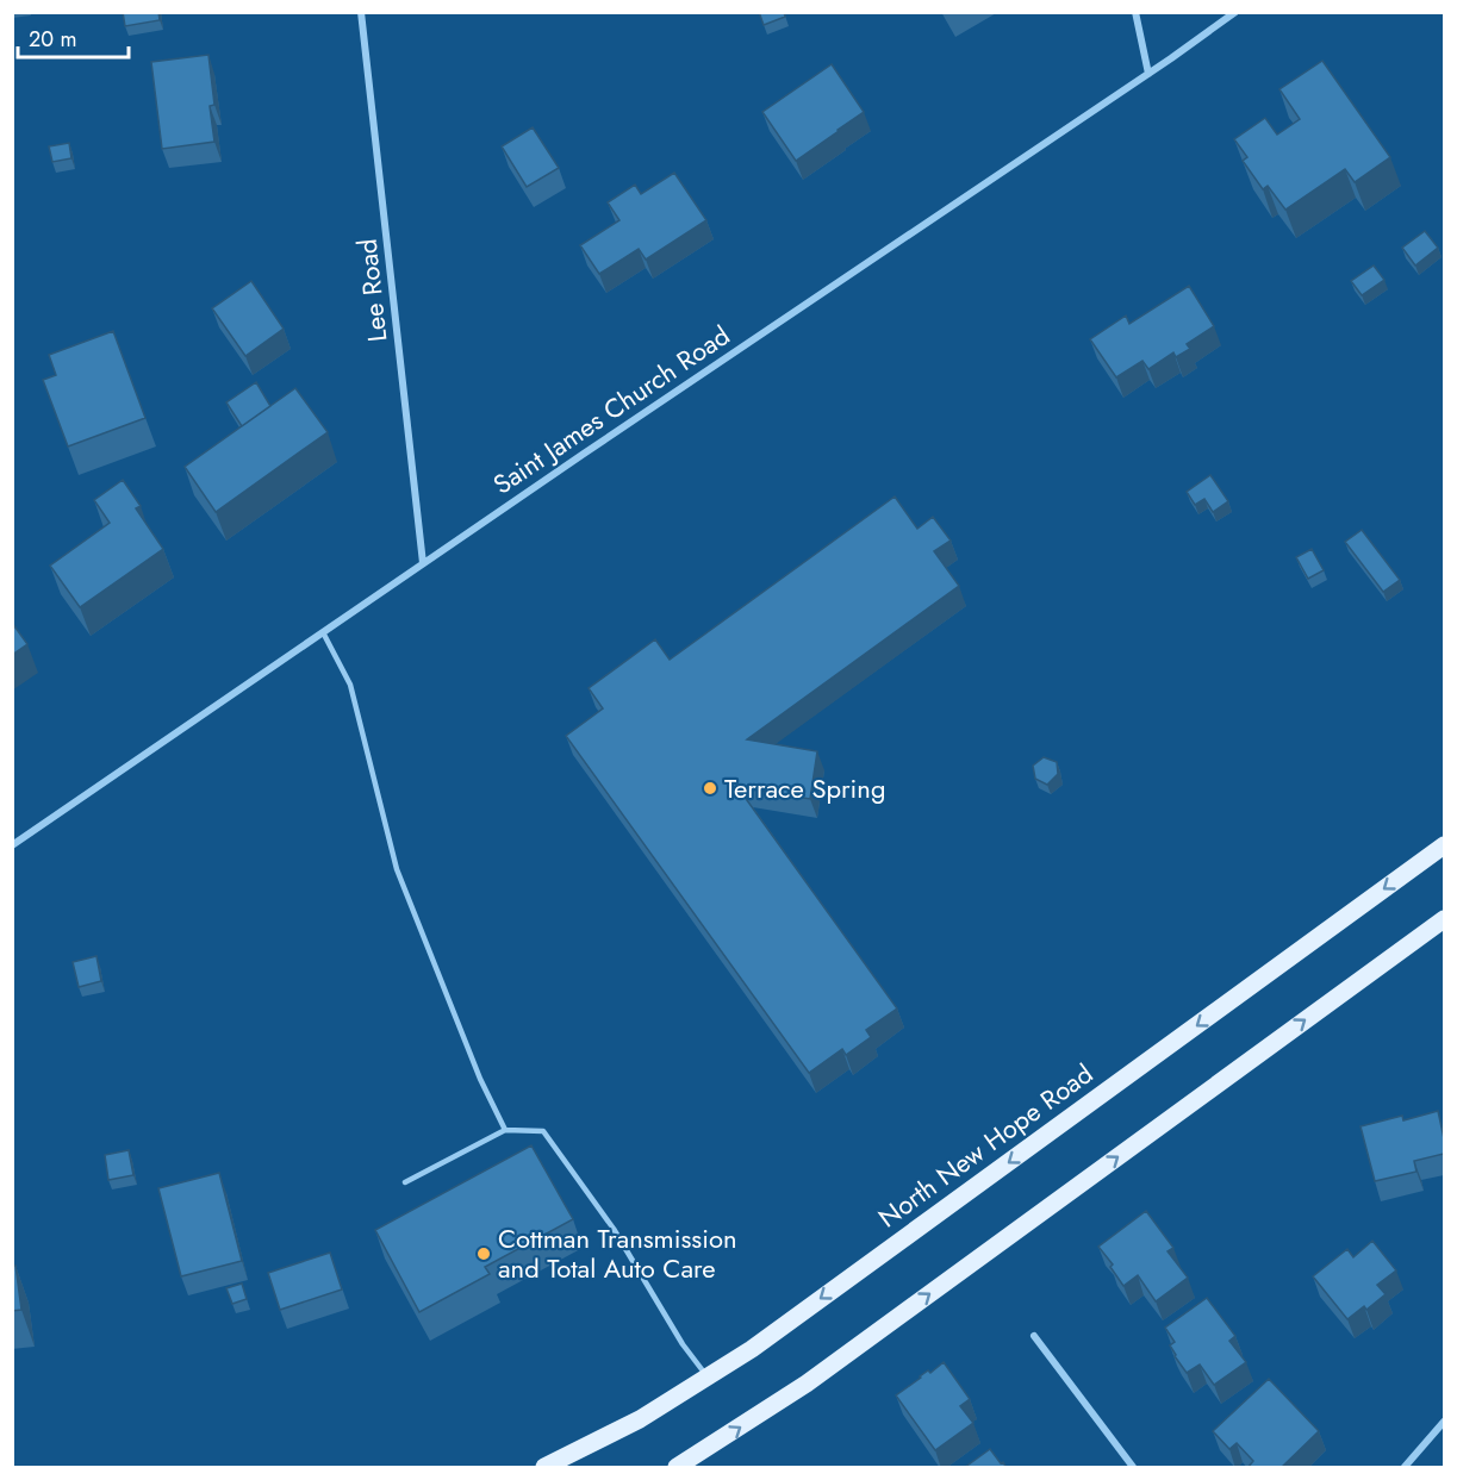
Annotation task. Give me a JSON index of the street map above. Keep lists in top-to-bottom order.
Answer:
{
  "streets": {
    "main road": ["North New Hope Road"],
    "street": ["Lee Road", "Saint James Church Road"]
  },
  "crossings": [
    ["Lee Road", "Saint James Church Road"]
  ],
  "places": ["Terrace Spring", "Cottman Transmission and Total Auto Care"],
  "scale_bar": "20 m"
}
